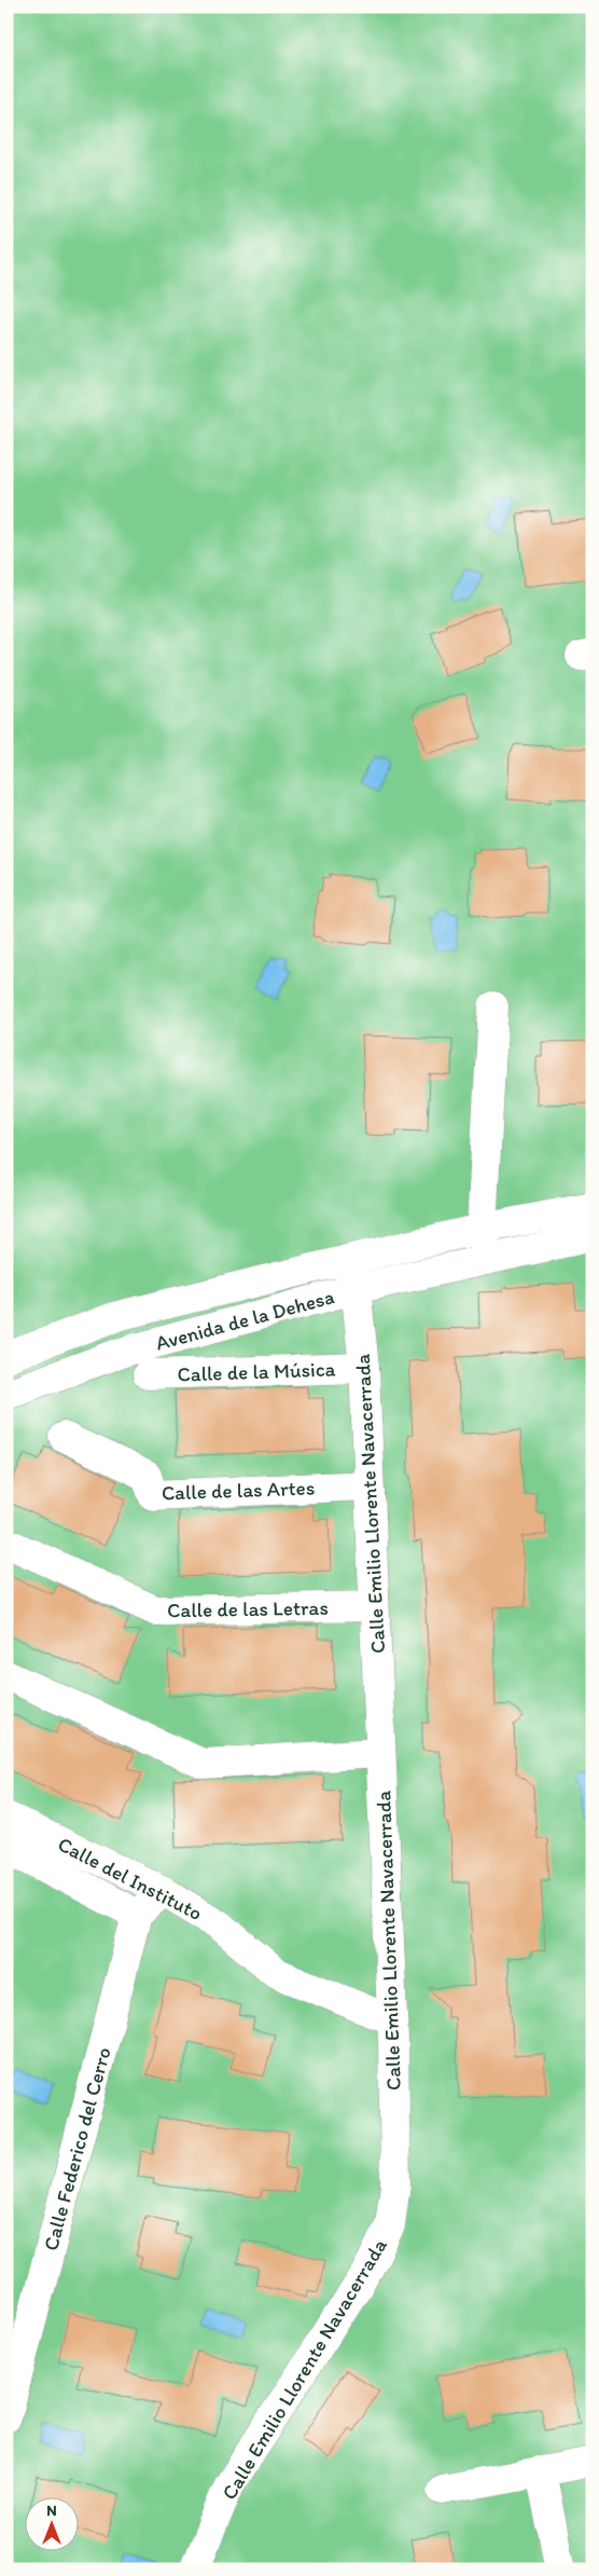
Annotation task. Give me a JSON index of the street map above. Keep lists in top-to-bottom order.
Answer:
{
  "streets": {
    "street": [
      "Avenida de la Dehesa",
      "Calle de la Música",
      "Calle de las Artes",
      "Calle Emilio Llorente Navacerrada",
      "Calle de las Letras",
      "Calle del Instituto",
      "Calle Federico del Cerro"
    ]
  },
  "crossings": [
    ["Avenida de la Dehesa", "Calle Emilio Llorente Navacerrada"],
    ["Calle de la Música", "Calle Emilio Llorente Navacerrada"],
    ["Calle de las Artes", "Calle Emilio Llorente Navacerrada"],
    ["Calle Emilio Llorente Navacerrada", "Calle de las Letras"],
    ["Calle Emilio Llorente Navacerrada", "Calle del Instituto"],
    ["Calle del Instituto", "Calle Federico del Cerro"]
  ],
  "north": "top"
}
